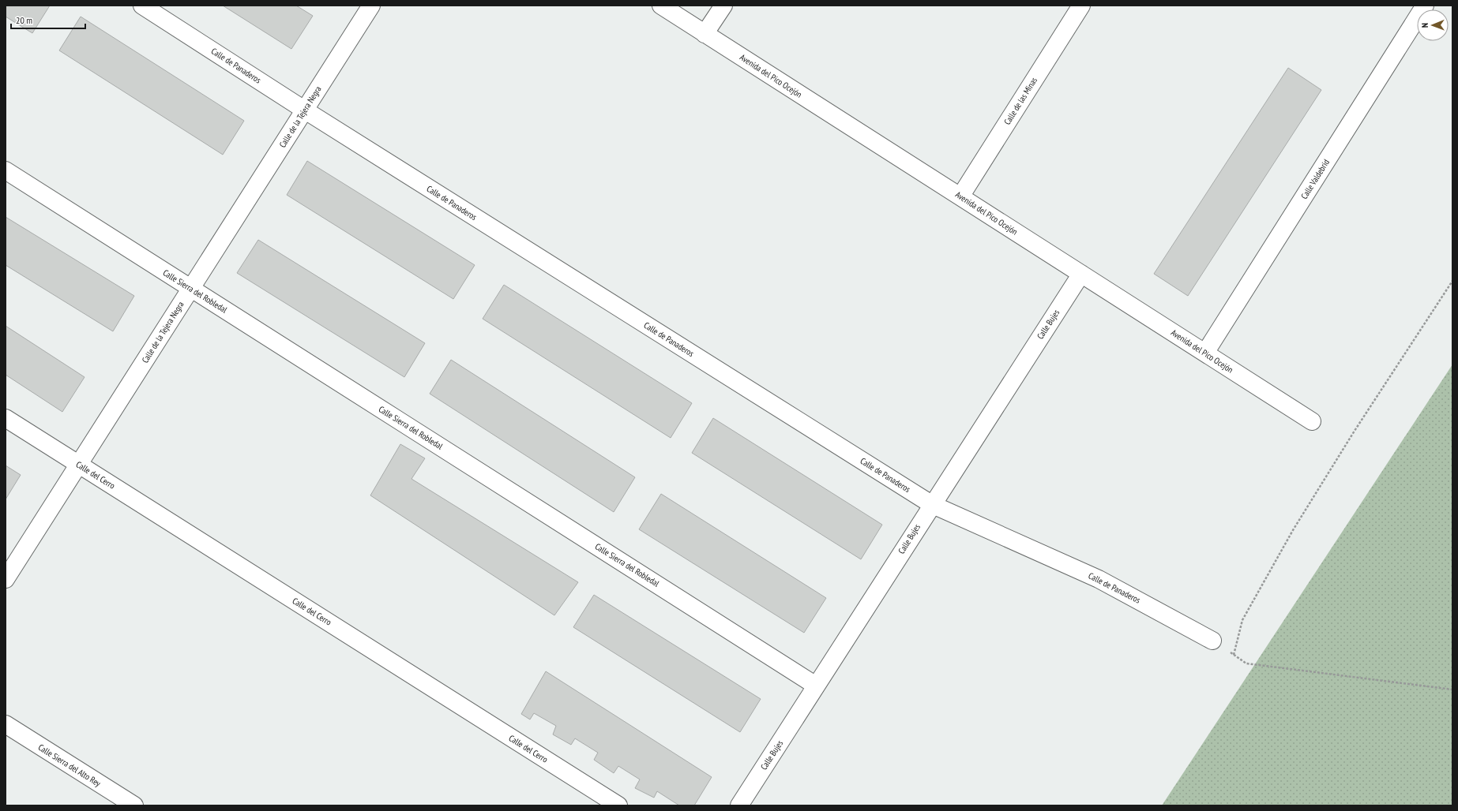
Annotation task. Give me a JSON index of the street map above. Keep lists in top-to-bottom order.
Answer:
{
  "streets": {
    "street": [
      "Calle de Panaderos",
      "Avenida del Pico Ocejón",
      "Calle de las Minas",
      "Calle de la Tejera Negra",
      "Calle Valdebrid",
      "Calle Sierra del Robledal",
      "Calle Bujes",
      "Calle del Cerro",
      "Calle Sierra del Alto Rey"
    ]
  },
  "crossings": [
    ["Calle de Panaderos", "Calle de la Tejera Negra"],
    ["Calle de Panaderos", "Calle Bujes"],
    ["Avenida del Pico Ocejón", "Calle de las Minas"],
    ["Avenida del Pico Ocejón", "Calle Valdebrid"],
    ["Avenida del Pico Ocejón", "Calle Bujes"],
    ["Calle de la Tejera Negra", "Calle Sierra del Robledal"],
    ["Calle de la Tejera Negra", "Calle del Cerro"],
    ["Calle Sierra del Robledal", "Calle Bujes"]
  ],
  "scale_bar": "20 m",
  "north": "left"
}
